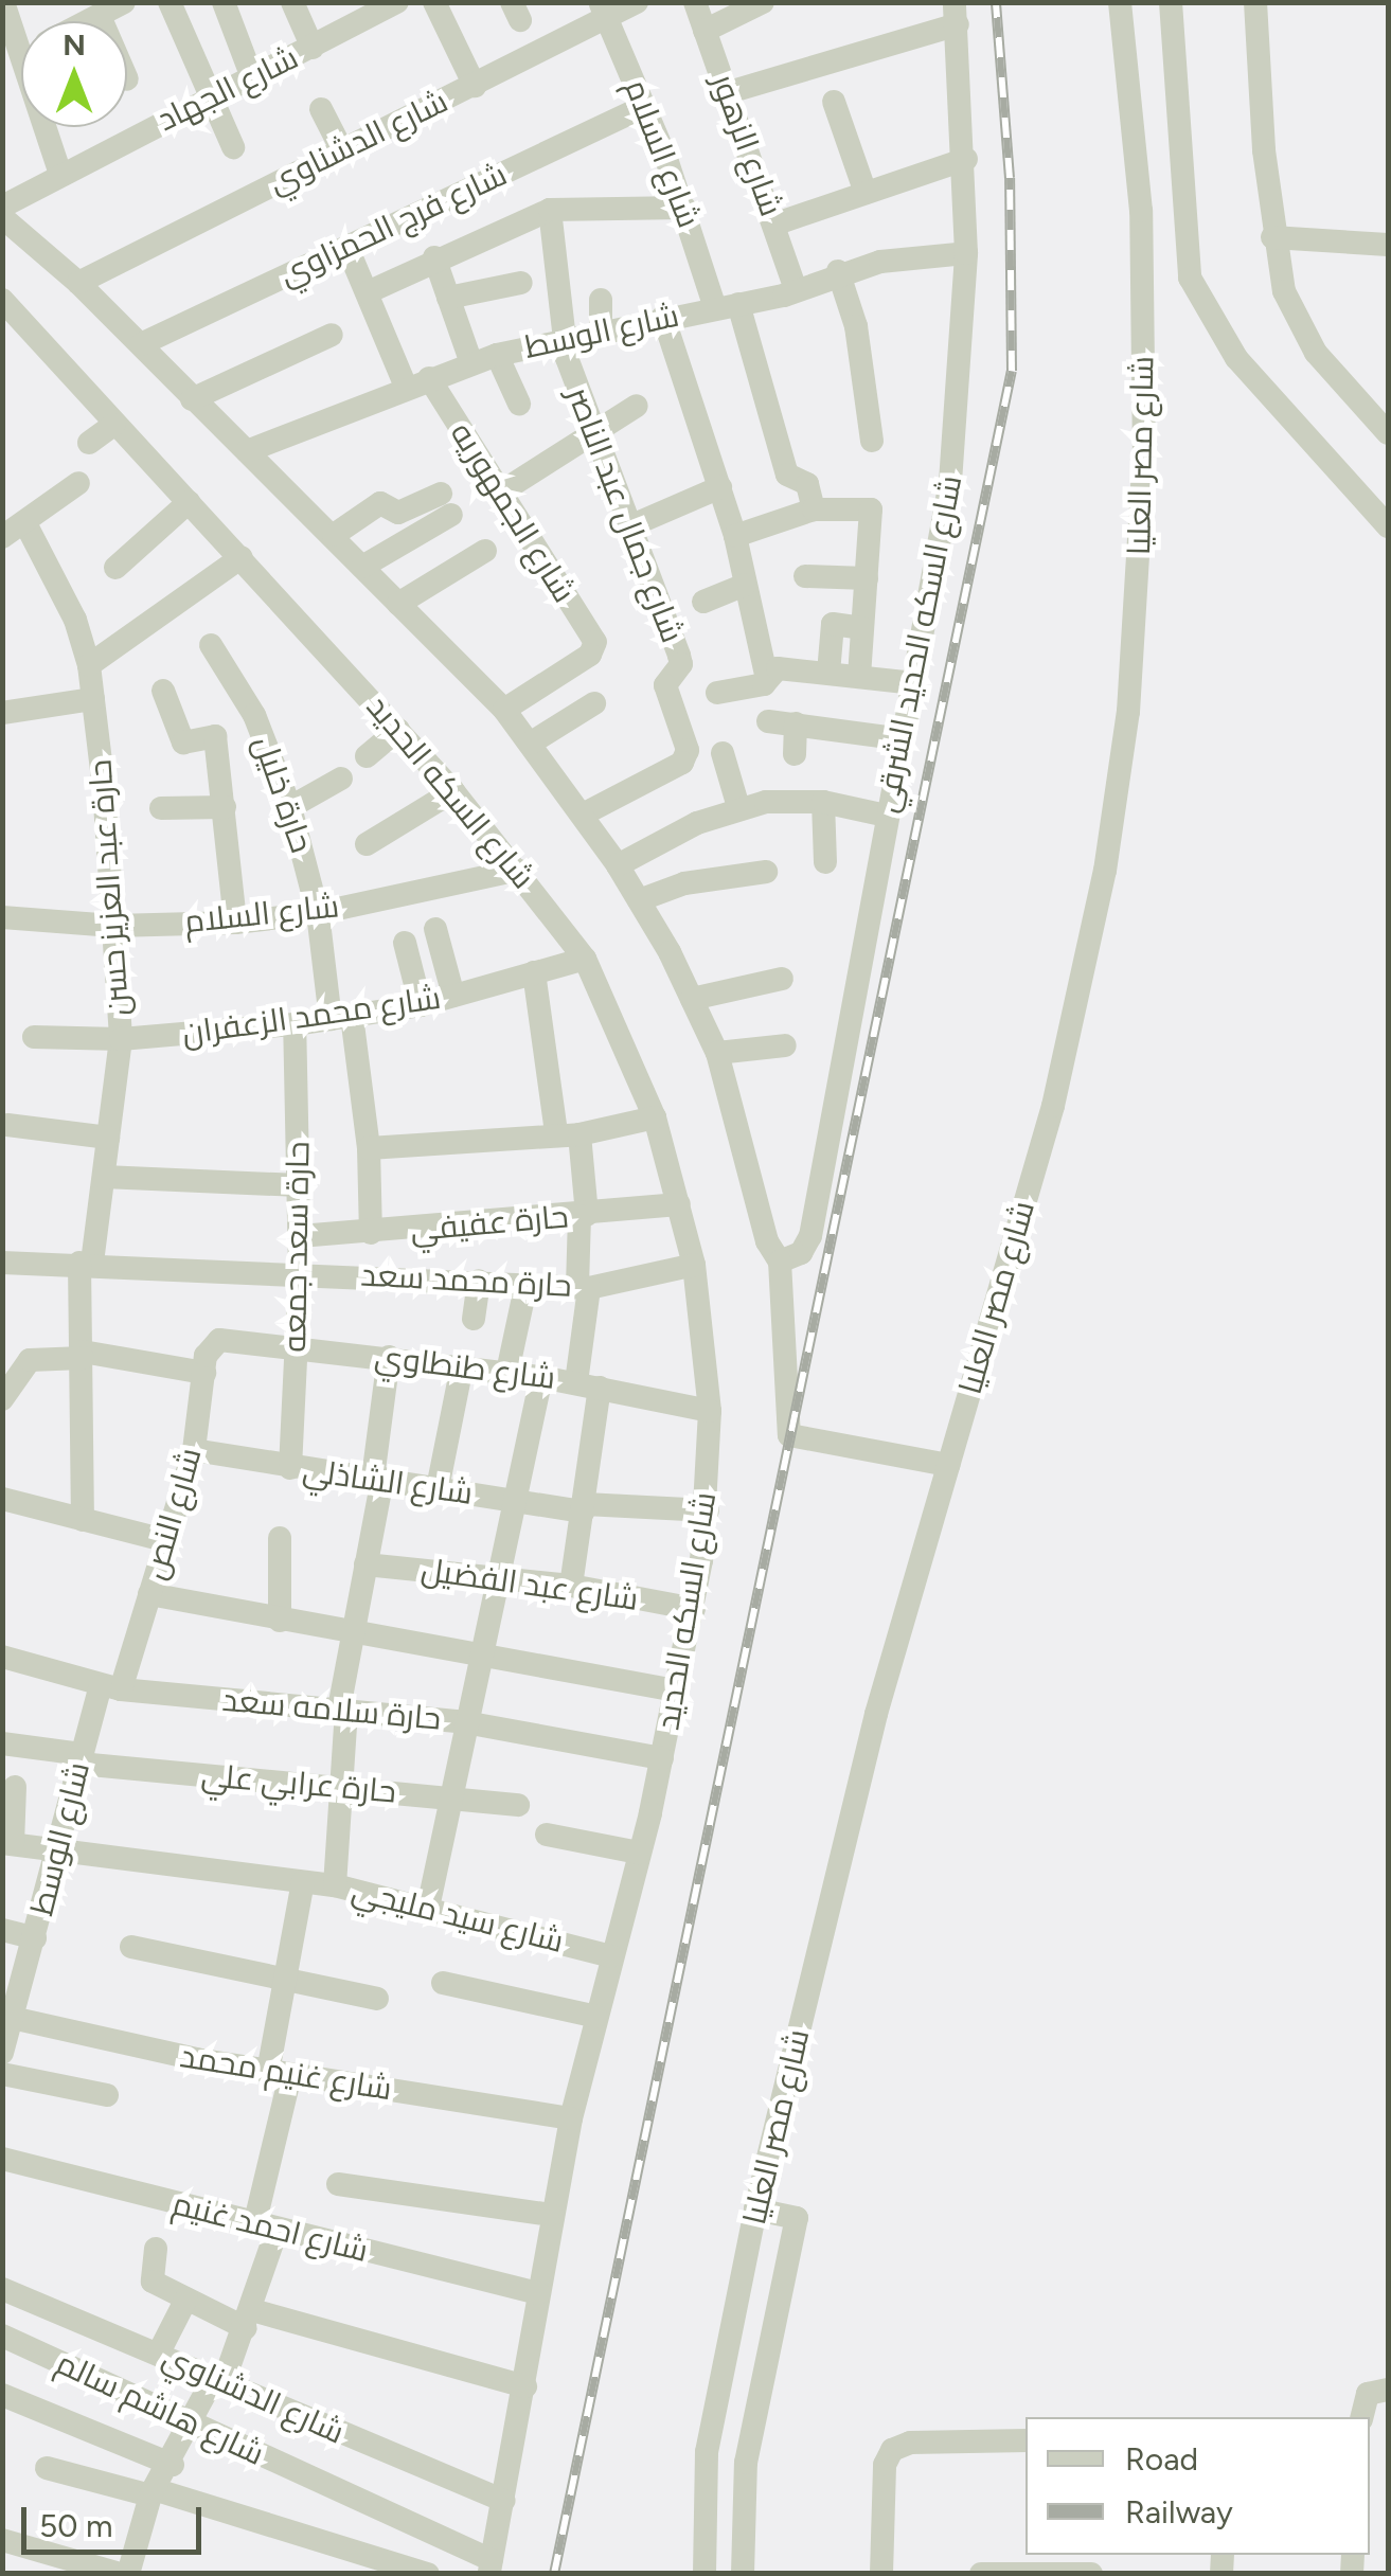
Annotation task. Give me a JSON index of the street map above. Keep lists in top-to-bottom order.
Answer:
{
  "streets": {
    "street": [
      "شارع الجهاد",
      "شارع الدشناوي",
      "شارع الزهور",
      "شارع السلام",
      "شارع فرج الحمزاوي",
      "شارع الوسط",
      "شارع مصر العليا",
      "شارع الجمهوريه",
      "شارع جمال عبد الناصر",
      "شارع السكه الحديد الشرقي",
      "شارع السكه الحديد",
      "حارة خليل",
      "حارة عبد العزيز حسن",
      "شارع محمد الزعفران",
      "حارة عفيفي",
      "حارة سعد جمعه",
      "حارة محمد سعد",
      "شارع طنطاوي",
      "شارع الشاذلي",
      "شارع النص",
      "شارع عبد الفضيل",
      "حارة سلامه سعد",
      "حارة عرابي علي",
      "شارع سيد مليجي",
      "شارع غنيم محمد",
      "شارع احمد غنيم",
      "شارع هاشم سالم"
    ]
  },
  "crossings": [
    ["شارع الدشناوي", "شارع السلام"],
    ["شارع الدشناوي", "شارع السكه الحديد"],
    ["شارع الزهور", "شارع الوسط"],
    ["شارع السلام", "شارع فرج الحمزاوي"],
    ["شارع السلام", "شارع الوسط"],
    ["شارع السلام", "شارع السكه الحديد"],
    ["شارع السلام", "حارة خليل"],
    ["شارع السلام", "حارة عبد العزيز حسن"],
    ["شارع فرج الحمزاوي", "شارع الجمهوريه"],
    ["شارع الوسط", "شارع الجمهوريه"],
    ["شارع الوسط", "شارع جمال عبد الناصر"],
    ["شارع الوسط", "شارع السكه الحديد الشرقي"],
    ["شارع الوسط", "شارع النص"],
    ["شارع الوسط", "حارة سلامه سعد"],
    ["شارع الوسط", "حارة عرابي علي"],
    ["شارع الوسط", "شارع سيد مليجي"],
    ["شارع الوسط", "شارع غنيم محمد"],
    ["شارع السكه الحديد", "شارع محمد الزعفران"],
    ["شارع السكه الحديد", "حارة عفيفي"],
    ["شارع السكه الحديد", "حارة محمد سعد"],
    ["شارع السكه الحديد", "شارع طنطاوي"],
    ["شارع السكه الحديد", "شارع الشاذلي"],
    ["شارع السكه الحديد", "شارع عبد الفضيل"],
    ["شارع السكه الحديد", "حارة سلامه سعد"],
    ["شارع السكه الحديد", "شارع سيد مليجي"],
    ["شارع السكه الحديد", "شارع غنيم محمد"],
    ["شارع السكه الحديد", "شارع احمد غنيم"],
    ["شارع السكه الحديد", "شارع هاشم سالم"],
    ["حارة خليل", "شارع محمد الزعفران"],
    ["حارة خليل", "حارة عفيفي"],
    ["حارة عبد العزيز حسن", "شارع محمد الزعفران"],
    ["حارة عبد العزيز حسن", "حارة محمد سعد"],
    ["شارع محمد الزعفران", "حارة سعد جمعه"],
    ["حارة عفيفي", "حارة سعد جمعه"],
    ["حارة سعد جمعه", "حارة محمد سعد"],
    ["حارة سعد جمعه", "شارع طنطاوي"],
    ["حارة سعد جمعه", "شارع الشاذلي"],
    ["شارع طنطاوي", "شارع النص"],
    ["شارع الشاذلي", "شارع النص"],
    ["شارع النص", "حارة سلامه سعد"]
  ],
  "legend": ["Road", "Railway"],
  "scale_bar": "50 m",
  "north": "top"
}
